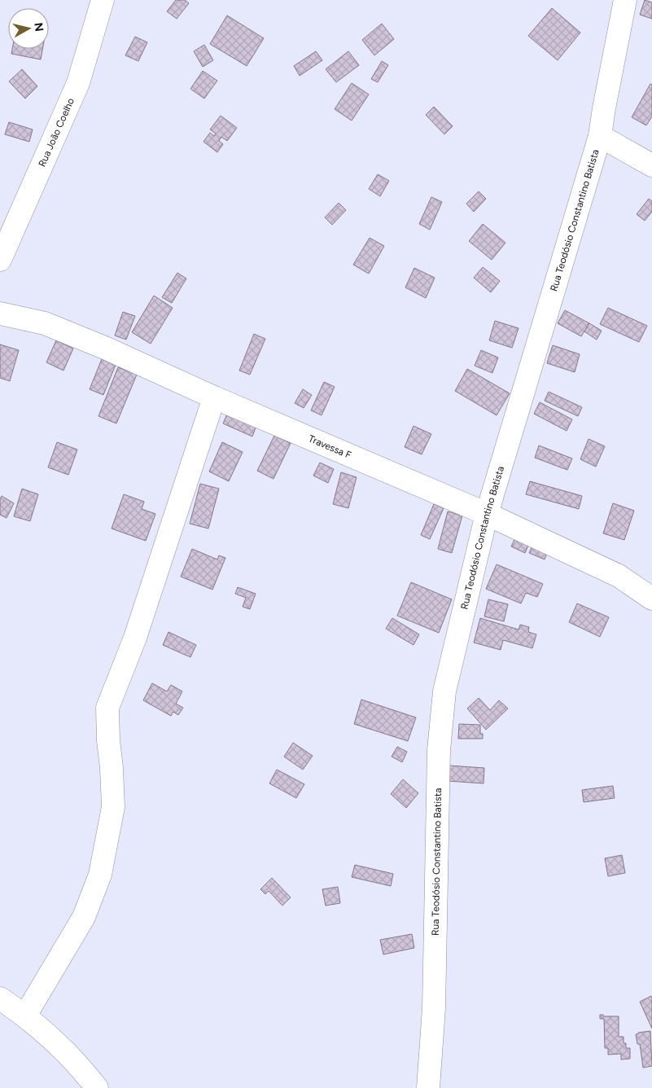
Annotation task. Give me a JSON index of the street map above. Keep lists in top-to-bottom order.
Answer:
{
  "streets": {
    "street": ["Rua João Coelho", "Rua Teodósio Constantino Batista", "Travessa F"]
  },
  "crossings": [
    ["Rua Teodósio Constantino Batista", "Travessa F"]
  ],
  "north": "right"
}
